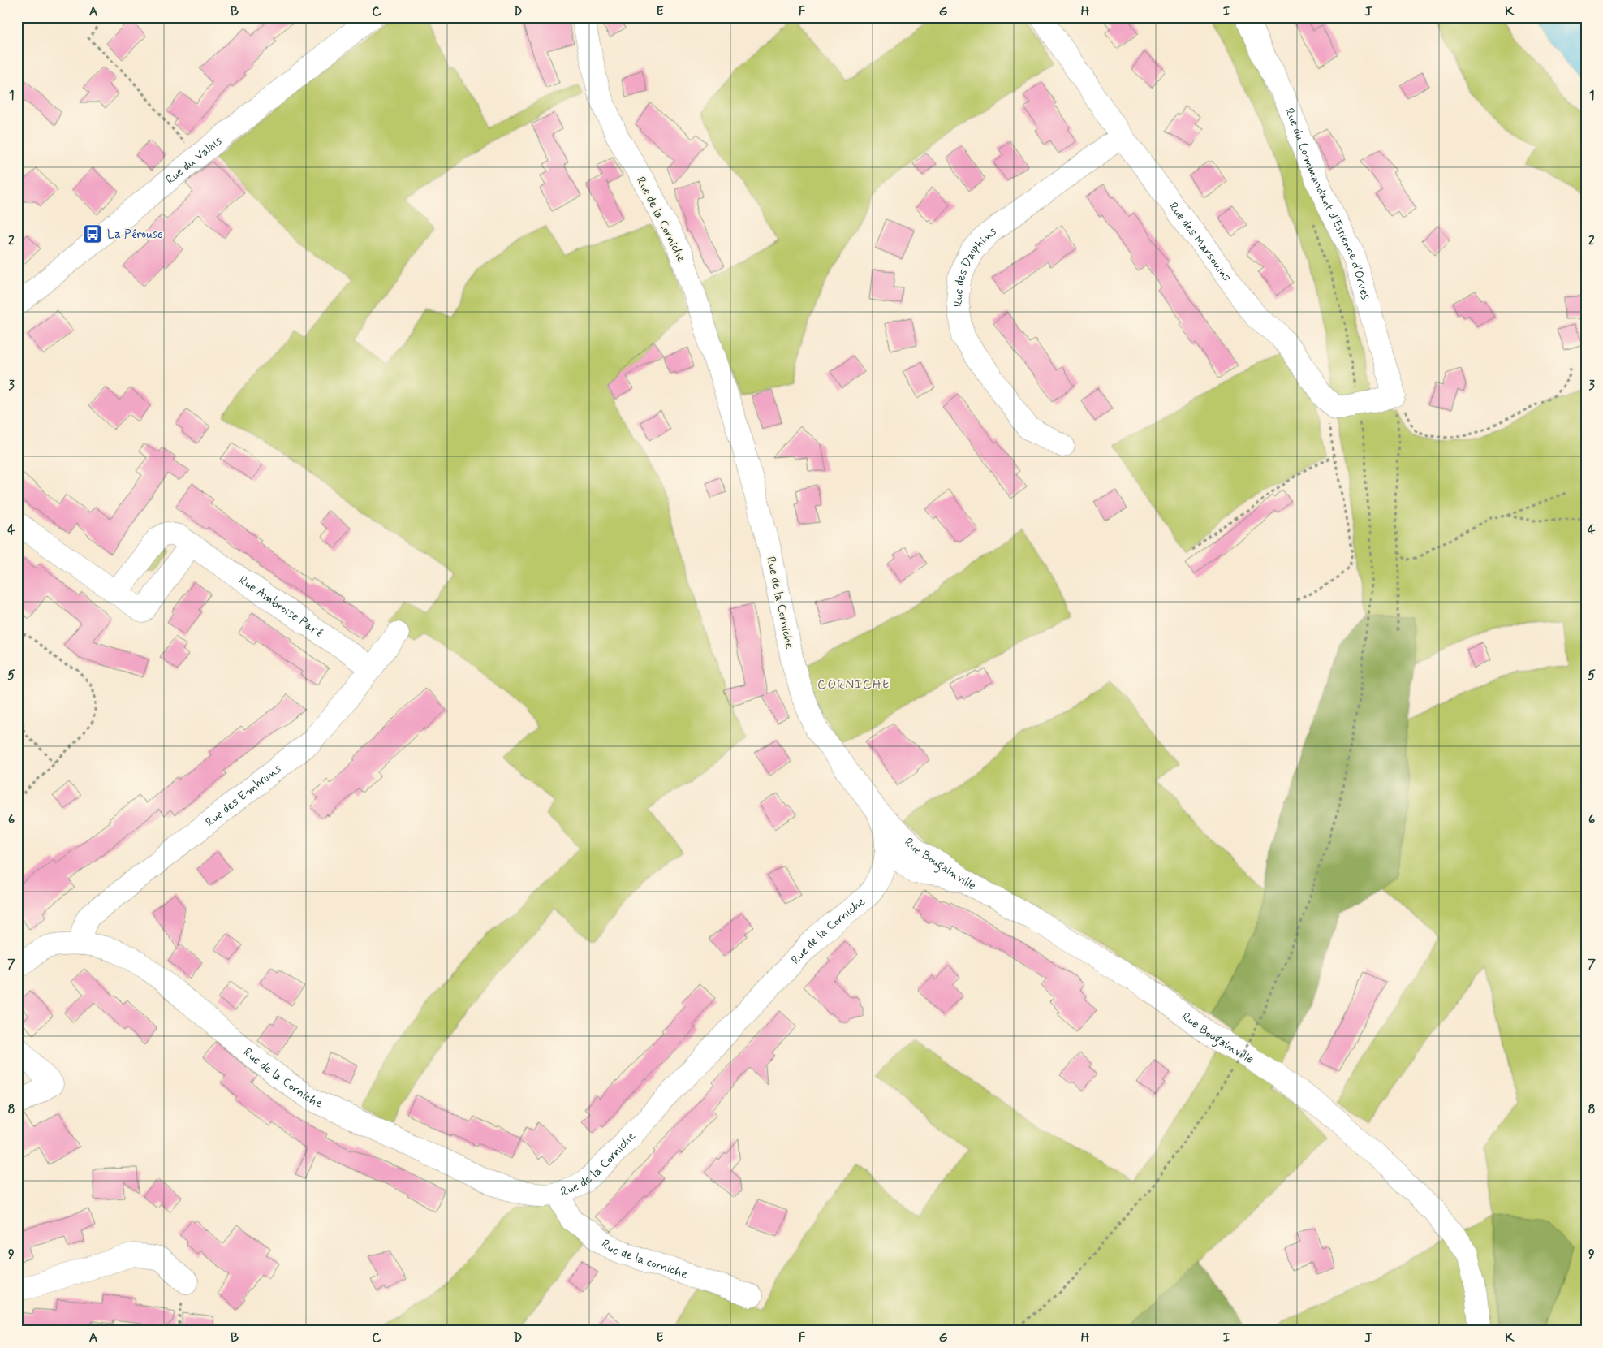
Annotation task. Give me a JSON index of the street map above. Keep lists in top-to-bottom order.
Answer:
{
  "streets": {
    "street": [
      "Rue du Valais",
      "Rue du Commandant d'Estienne d'Orves",
      "Rue de la Corniche",
      "Rue des Marsouins",
      "Rue des Dauphins",
      "Rue Ambroise Paré",
      "Rue des Embruns",
      "Rue Bougainville",
      "Rue de la corniche"
    ]
  },
  "crossings": [
    ["Rue de la Corniche", "Rue des Embruns"],
    ["Rue de la Corniche", "Rue Bougainville"],
    ["Rue de la Corniche", "Rue de la corniche"],
    ["Rue des Marsouins", "Rue des Dauphins"],
    ["Rue Ambroise Paré", "Rue des Embruns"]
  ],
  "districts": ["CORNICHE"],
  "places": {
    "bus stop": ["La Pérouse"]
  },
  "grid": {
    "columns": [
      "A",
      "B",
      "C",
      "D",
      "E",
      "F",
      "G",
      "H",
      "I",
      "J",
      "K"
    ],
    "rows": [
      "1",
      "2",
      "3",
      "4",
      "5",
      "6",
      "7",
      "8",
      "9"
    ]
  }
}
